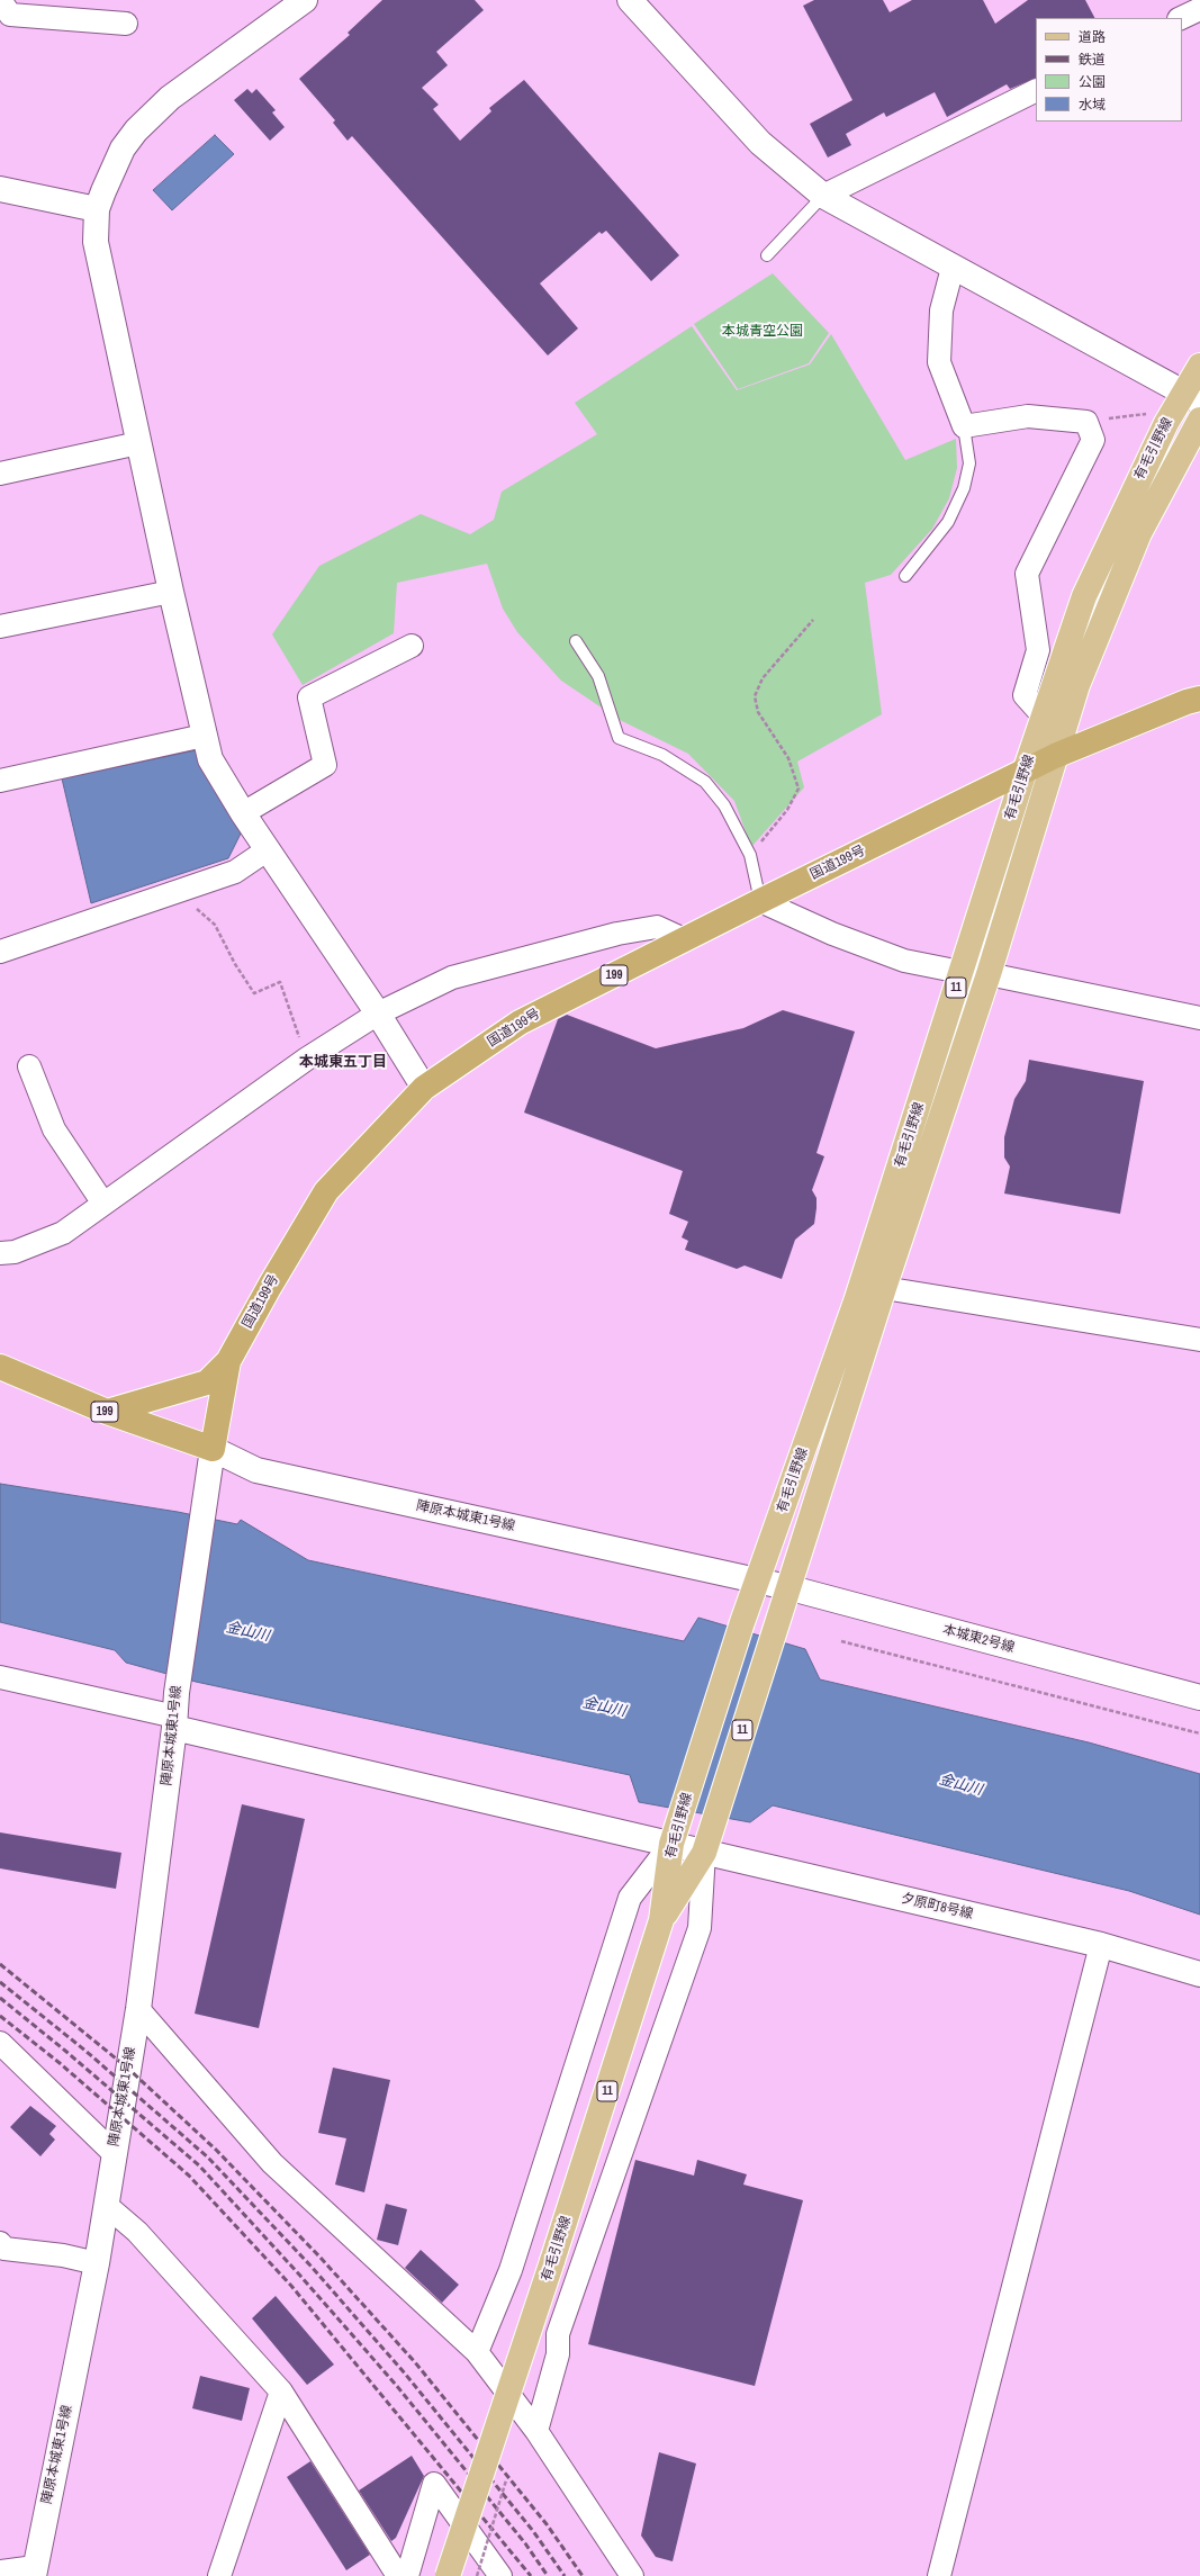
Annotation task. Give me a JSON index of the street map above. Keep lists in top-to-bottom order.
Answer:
{
  "streets": {
    "highway": ["国道199号", "199"],
    "main road": ["有毛引野線", "11"],
    "street": ["陣原本城東1号線", "本城東2号線", "夕原町8号線"]
  },
  "crossings": [
    ["有毛引野線", "国道199号"],
    ["有毛引野線", "陣原本城東1号線"],
    ["有毛引野線", "本城東2号線"],
    ["有毛引野線", "夕原町8号線"],
    ["国道199号", "199"],
    ["国道199号", "陣原本城東1号線"],
    ["199", "陣原本城東1号線"],
    ["陣原本城東1号線", "本城東2号線"],
    ["陣原本城東1号線", "夕原町8号線"]
  ],
  "districts": ["本城東五丁目"],
  "water": ["金山川"],
  "parks": ["本城青空公園"],
  "legend": [
    "道路",
    "鉄道",
    "公園",
    "水域"
  ]
}
